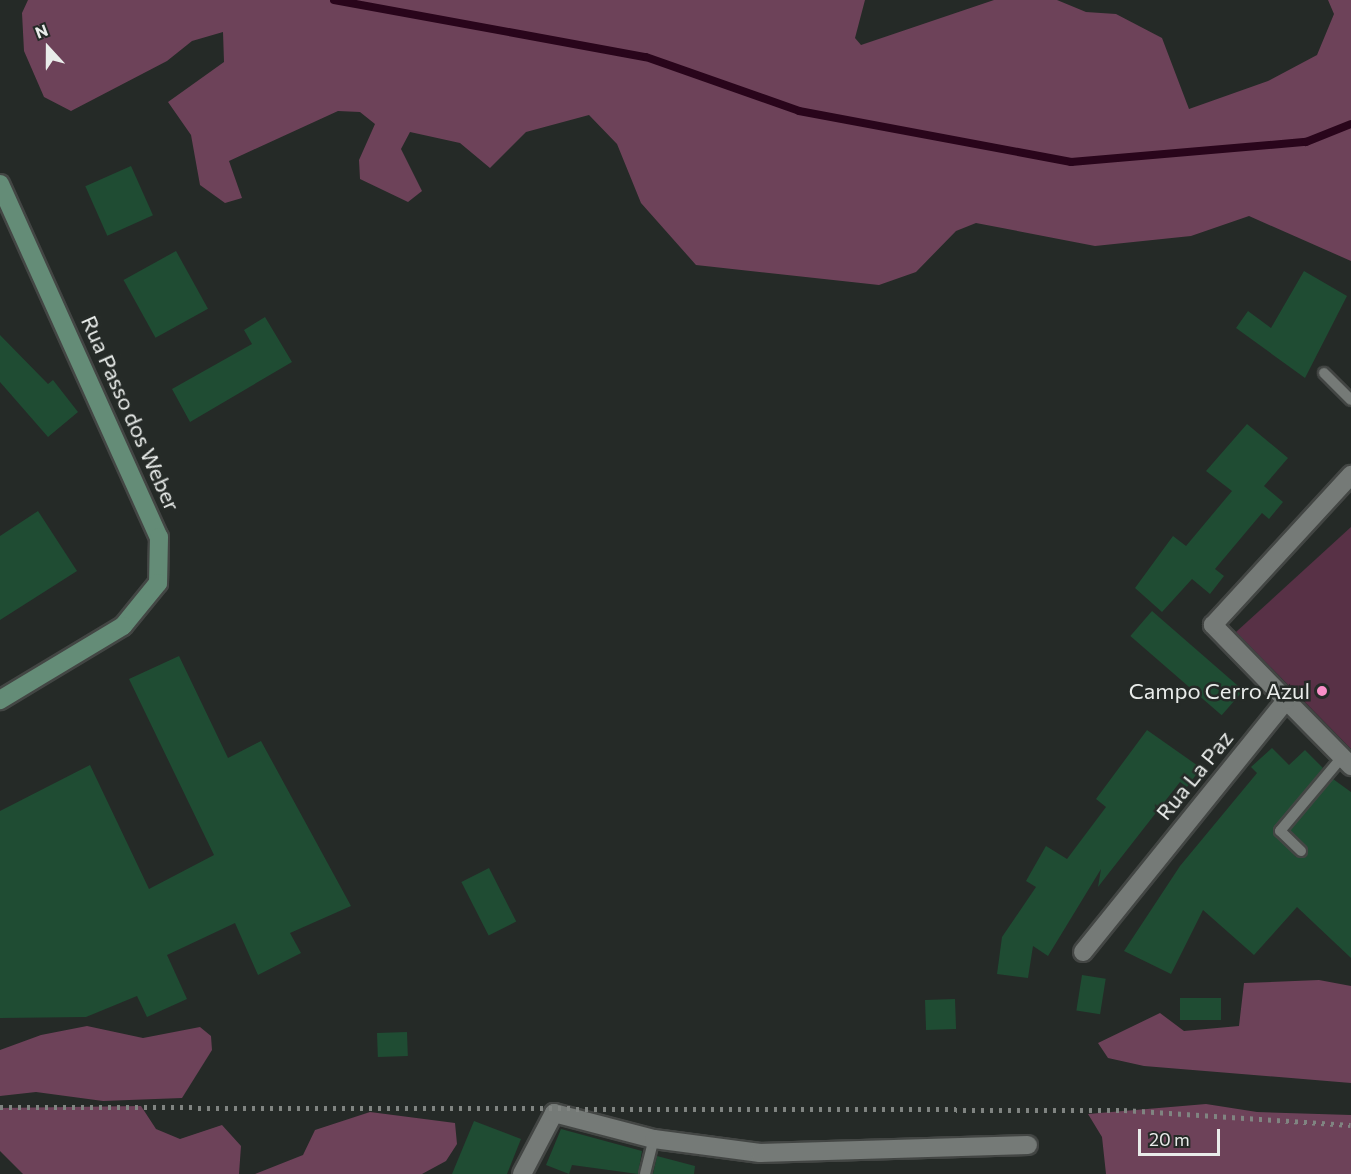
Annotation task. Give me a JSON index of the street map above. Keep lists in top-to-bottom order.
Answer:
{
  "streets": {
    "street": ["Rua Passo dos Weber", "Rua La Paz"]
  },
  "places": ["Campo Cerro Azul"],
  "scale_bar": "20 m",
  "north": "top"
}
